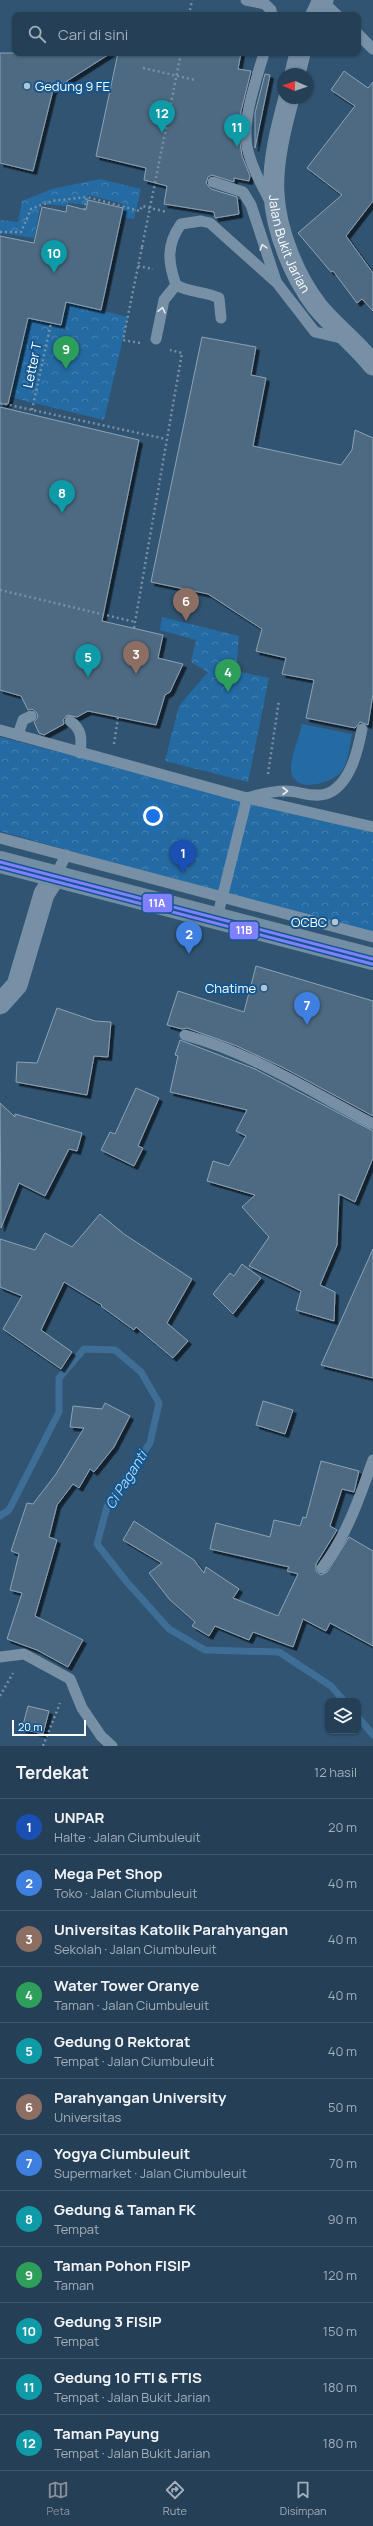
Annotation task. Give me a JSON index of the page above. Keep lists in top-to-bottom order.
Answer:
{
  "streets": {
    "street": ["Jalan Bukit Jarian"],
    "path": ["Letter T"]
  },
  "water": ["Ci Paganti"],
  "places": ["Gedung 9 FE", "OCBC", "Chatime"],
  "lines": ["transit line 11A", "transit line 11B"],
  "scale_bar": "20 m",
  "north": "left",
  "page": {
    "search": "Cari di sini",
    "pins": [
      "12",
      "11",
      "10",
      "9",
      "8",
      "6",
      "3",
      "5",
      "4",
      "1",
      "2",
      "7"
    ],
    "scale": "20 m",
    "heading": ["Terdekat", "12 hasil"],
    "list": [
      {
        "mark": "1",
        "name": "UNPAR",
        "note": "Halte · Jalan Ciumbuleuit",
        "value": "20 m"
      },
      {
        "mark": "2",
        "name": "Mega Pet Shop",
        "note": "Toko · Jalan Ciumbuleuit",
        "value": "40 m"
      },
      {
        "mark": "3",
        "name": "Universitas Katolik Parahyangan",
        "note": "Sekolah · Jalan Ciumbuleuit",
        "value": "40 m"
      },
      {
        "mark": "4",
        "name": "Water Tower Oranye",
        "note": "Taman · Jalan Ciumbuleuit",
        "value": "40 m"
      },
      {
        "mark": "5",
        "name": "Gedung 0 Rektorat",
        "note": "Tempat · Jalan Ciumbuleuit",
        "value": "40 m"
      },
      {
        "mark": "6",
        "name": "Parahyangan University",
        "note": "Universitas",
        "value": "50 m"
      },
      {
        "mark": "7",
        "name": "Yogya Ciumbuleuit",
        "note": "Supermarket · Jalan Ciumbuleuit",
        "value": "70 m"
      },
      {
        "mark": "8",
        "name": "Gedung & Taman FK",
        "note": "Tempat",
        "value": "90 m"
      },
      {
        "mark": "9",
        "name": "Taman Pohon FISIP",
        "note": "Taman",
        "value": "120 m"
      },
      {
        "mark": "10",
        "name": "Gedung 3 FISIP",
        "note": "Tempat",
        "value": "150 m"
      },
      {
        "mark": "11",
        "name": "Gedung 10 FTI & FTIS",
        "note": "Tempat · Jalan Bukit Jarian",
        "value": "180 m"
      },
      {
        "mark": "12",
        "name": "Taman Payung",
        "note": "Tempat · Jalan Bukit Jarian",
        "value": "180 m"
      }
    ],
    "nav": ["Peta", "Rute", "Disimpan"]
  }
}
